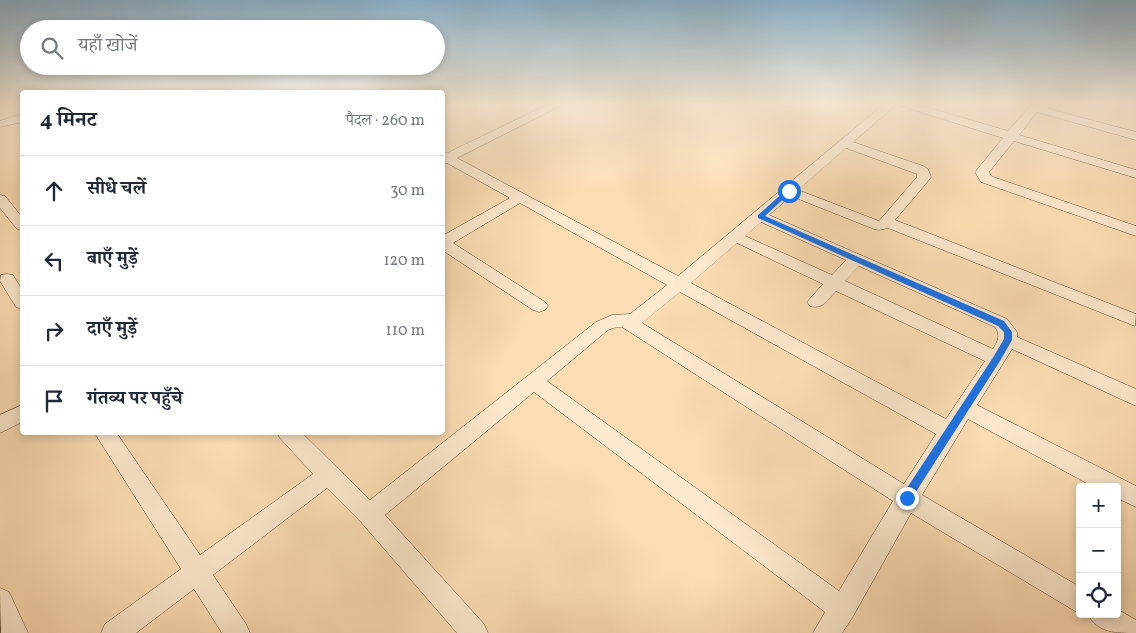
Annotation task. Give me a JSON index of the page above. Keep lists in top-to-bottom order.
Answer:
{
  "page": {
    "search": "यहाँ खोजें",
    "heading": ["4 मिनट", "पैदल · 260 m"],
    "list": [
      ["सीधे चलें", "30 m"],
      ["बाएँ मुड़ें", "120 m"],
      ["दाएँ मुड़ें", "110 m"],
      "गंतव्य पर पहुँचे"
    ],
    "map_buttons": ["+", "−"]
  }
}
